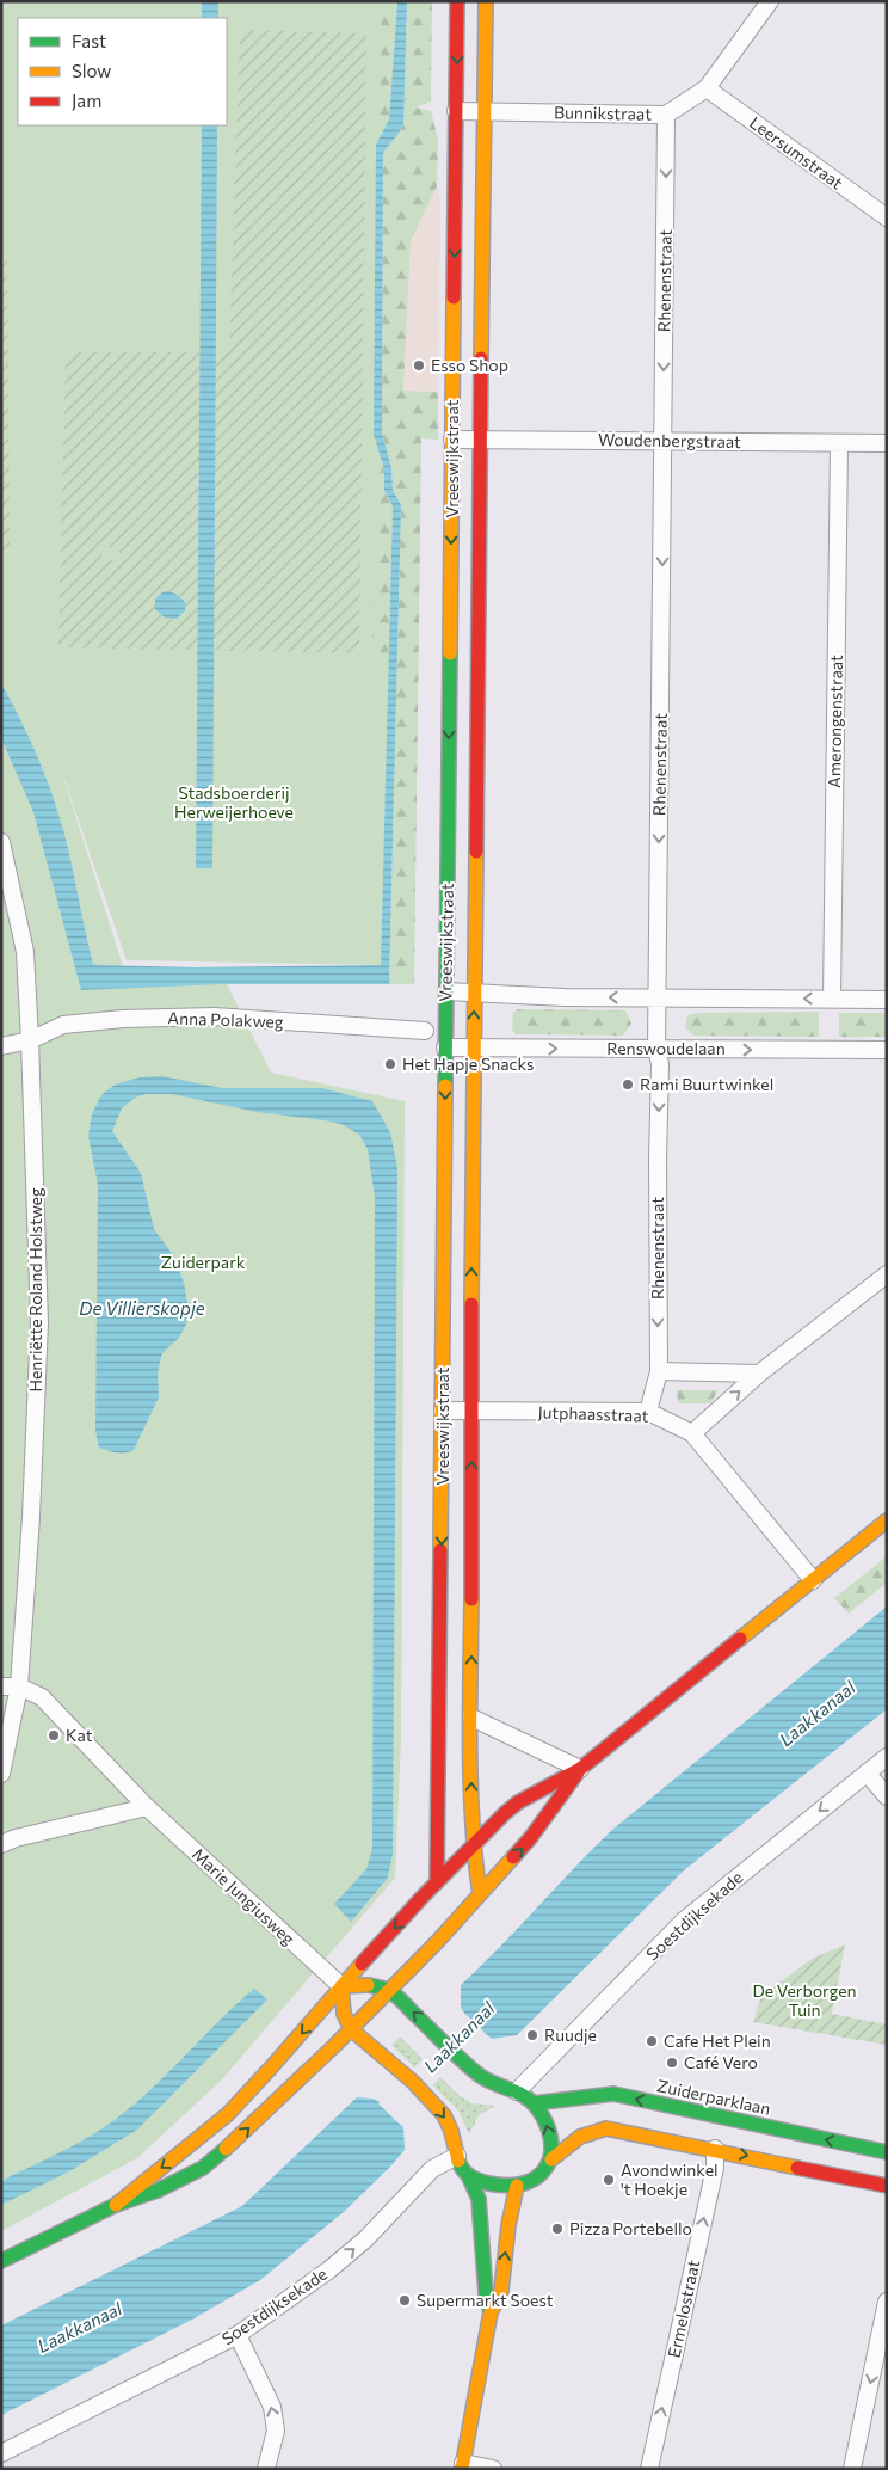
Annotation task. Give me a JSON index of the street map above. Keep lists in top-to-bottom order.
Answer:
{
  "streets": {
    "main road": ["Vreeswijkstraat", "Zuiderparklaan"],
    "street": [
      "Bunnikstraat",
      "Leersumstraat",
      "Rhenenstraat",
      "Woudenbergstraat",
      "Amerongenstraat",
      "Anna Polakweg",
      "Renswoudelaan",
      "Henriëtte Roland Holstweg",
      "Jutphaasstraat",
      "Marie Jungiusweg",
      "Soestdijksekade",
      "Ermelostraat"
    ]
  },
  "crossings": [
    ["Bunnikstraat", "Leersumstraat"],
    ["Bunnikstraat", "Rhenenstraat"],
    ["Bunnikstraat", "Vreeswijkstraat"],
    ["Rhenenstraat", "Woudenbergstraat"],
    ["Rhenenstraat", "Renswoudelaan"],
    ["Rhenenstraat", "Jutphaasstraat"],
    ["Woudenbergstraat", "Vreeswijkstraat"],
    ["Woudenbergstraat", "Amerongenstraat"],
    ["Vreeswijkstraat", "Renswoudelaan"],
    ["Vreeswijkstraat", "Jutphaasstraat"],
    ["Anna Polakweg", "Henriëtte Roland Holstweg"],
    ["Henriëtte Roland Holstweg", "Marie Jungiusweg"]
  ],
  "one_way": ["Rhenenstraat", "Ermelostraat"],
  "water": ["De Villierskopje", "Laakkanaal"],
  "parks": ["Stadsboerderij Herweijerhoeve", "Zuiderpark", "De Verborgen Tuin"],
  "places": [
    "Esso Shop",
    "Het Hapje Snacks",
    "Rami Buurtwinkel",
    "Kat",
    "Ruudje",
    "Cafe Het Plein",
    "Café Vero",
    "Avondwinkel 't Hoekje",
    "Pizza Portebello",
    "Supermarkt Soest"
  ],
  "legend": ["Fast", "Slow", "Jam"]
}
